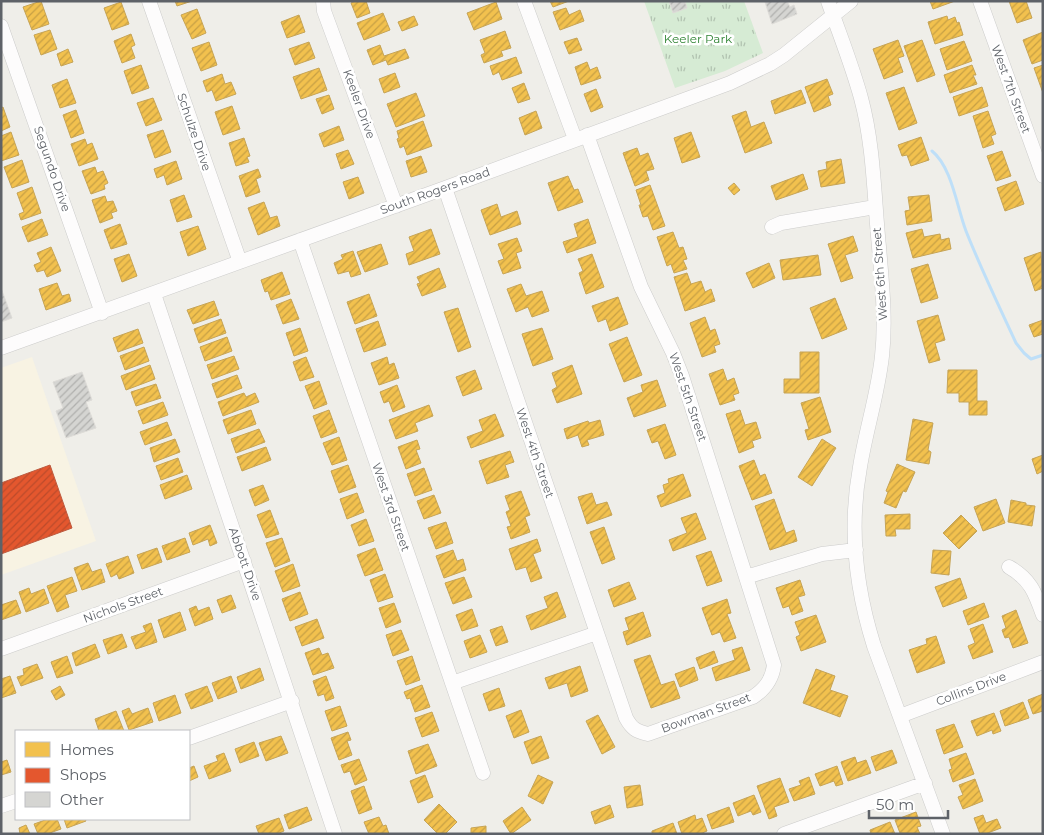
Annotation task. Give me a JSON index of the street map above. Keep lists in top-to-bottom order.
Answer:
{
  "streets": {
    "street": [
      "West 7th Street",
      "Keeler Drive",
      "Schulze Drive",
      "Segundo Drive",
      "South Rogers Road",
      "West 6th Street",
      "West 5th Street",
      "West 4th Street",
      "West 3rd Street",
      "Abbott Drive",
      "Nichols Street",
      "Collins Drive",
      "Bowman Street"
    ]
  },
  "crossings": [
    ["Keeler Drive", "South Rogers Road"],
    ["Schulze Drive", "South Rogers Road"],
    ["Segundo Drive", "South Rogers Road"],
    ["South Rogers Road", "West 6th Street"],
    ["South Rogers Road", "West 5th Street"],
    ["South Rogers Road", "West 4th Street"],
    ["South Rogers Road", "West 3rd Street"],
    ["South Rogers Road", "Abbott Drive"],
    ["West 5th Street", "Bowman Street"],
    ["West 4th Street", "Bowman Street"],
    ["Abbott Drive", "Nichols Street"]
  ],
  "parks": ["Keeler Park"],
  "legend": ["Homes", "Shops", "Other"],
  "scale_bar": "50 m"
}
